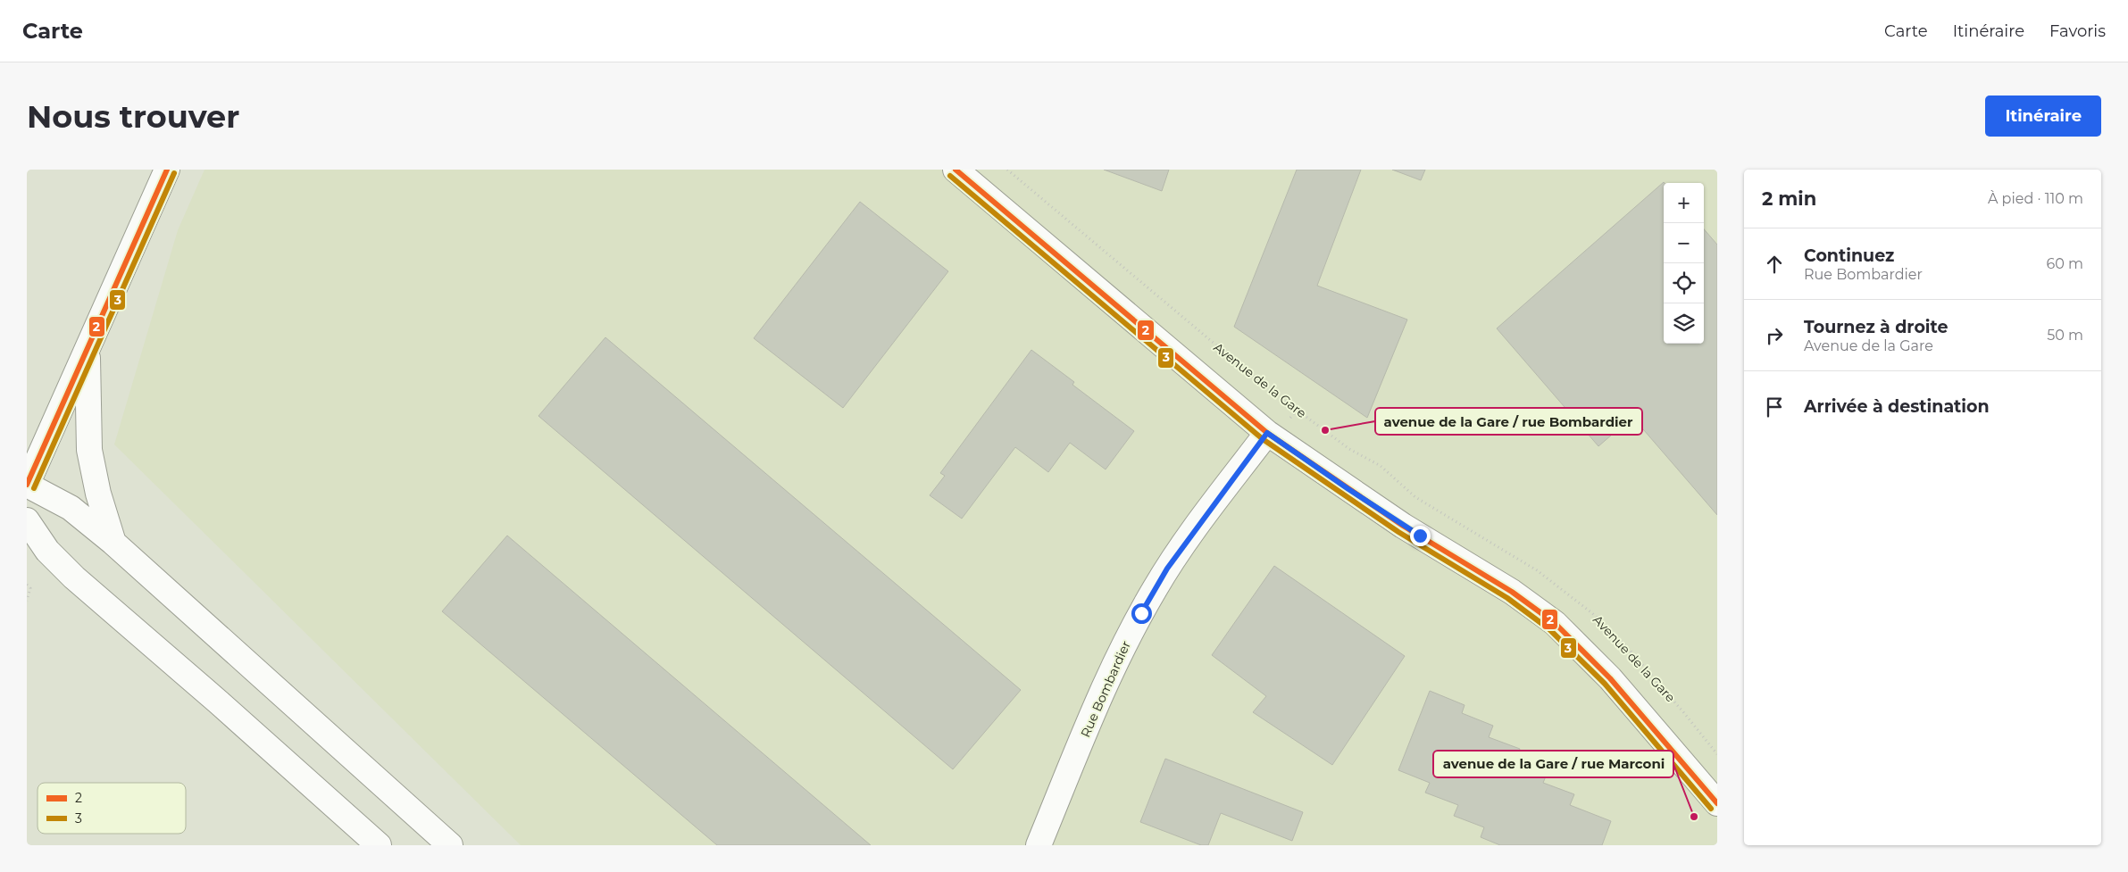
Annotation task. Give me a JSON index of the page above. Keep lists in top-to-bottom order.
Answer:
{
  "streets": {
    "main road": ["Rue Bombardier"],
    "path": ["Avenue de la Gare"]
  },
  "places": ["avenue de la Gare / rue Bombardier", "avenue de la Gare / rue Marconi"],
  "lines": ["transit line 2", "transit line 3"],
  "legend": ["2", "3"],
  "page": {
    "header": "Carte",
    "nav": ["Carte", "Itinéraire", "Favoris"],
    "buttons": "Itinéraire",
    "title": "Nous trouver",
    "heading": ["2 min", "À pied · 110 m"],
    "map_buttons": ["+", "−"],
    "list": [
      ["Continuez", "Rue Bombardier", "60 m"],
      ["Tournez à droite", "Avenue de la Gare", "50 m"],
      "Arrivée à destination"
    ]
  }
}
